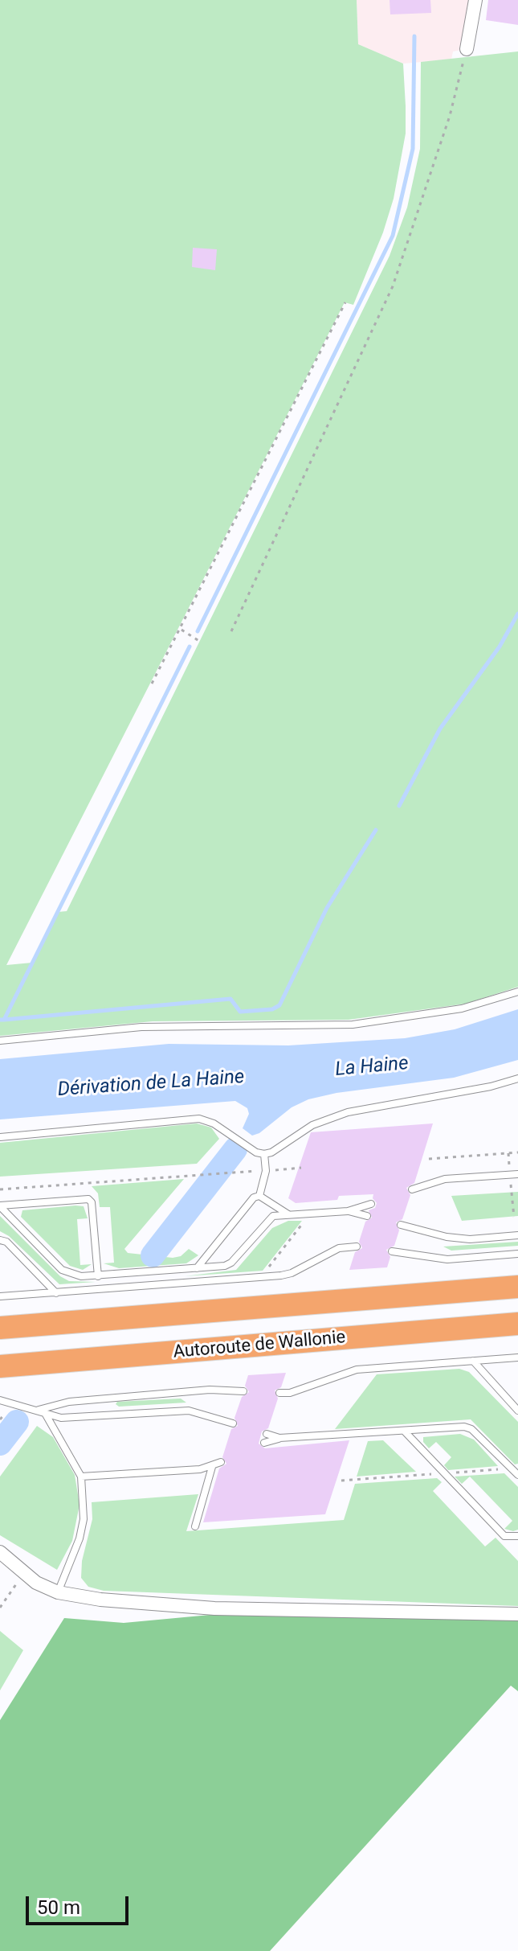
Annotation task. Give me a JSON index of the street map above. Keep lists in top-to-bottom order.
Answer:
{
  "streets": {
    "highway": ["Autoroute de Wallonie"]
  },
  "water": ["La Haine", "Dérivation de La Haine"],
  "scale_bar": "50 m"
}
